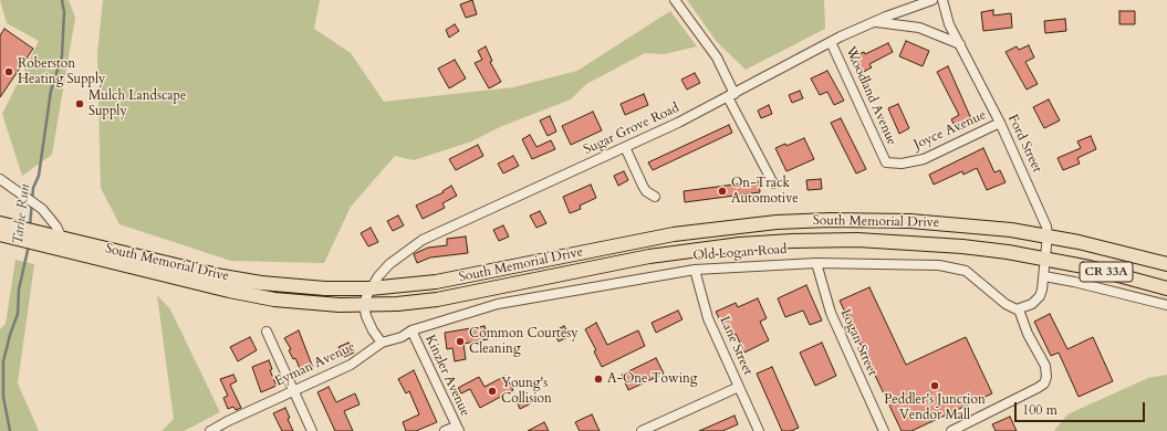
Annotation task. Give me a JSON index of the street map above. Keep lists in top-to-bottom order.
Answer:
{
  "streets": {
    "highway": ["South Memorial Drive", "CR 33A"],
    "street": [
      "Woodland Avenue",
      "Sugar Grove Road",
      "Joyce Avenue",
      "Ford Street",
      "Old Logan Road",
      "Logan Street",
      "Lane Street",
      "Eyman Avenue",
      "Kinzler Avenue"
    ]
  },
  "crossings": [
    ["Woodland Avenue", "Sugar Grove Road"],
    ["Woodland Avenue", "Joyce Avenue"],
    ["Sugar Grove Road", "South Memorial Drive"],
    ["Joyce Avenue", "Ford Street"],
    ["Ford Street", "South Memorial Drive"],
    ["Ford Street", "CR 33A"],
    ["South Memorial Drive", "CR 33A"],
    ["Old Logan Road", "Logan Street"],
    ["Old Logan Road", "Lane Street"],
    ["Old Logan Road", "Eyman Avenue"],
    ["Old Logan Road", "Kinzler Avenue"],
    ["Eyman Avenue", "Kinzler Avenue"]
  ],
  "water": ["Tarhe Run"],
  "places": [
    "Roberston Heating Supply",
    "Mulch Landscape Supply",
    "On-Track Automotive",
    "Common Courtesy Cleaning",
    "A-One Towing",
    "Peddler's Junction Vendor Mall",
    "Young's Collision"
  ],
  "scale_bar": "100 m"
}
